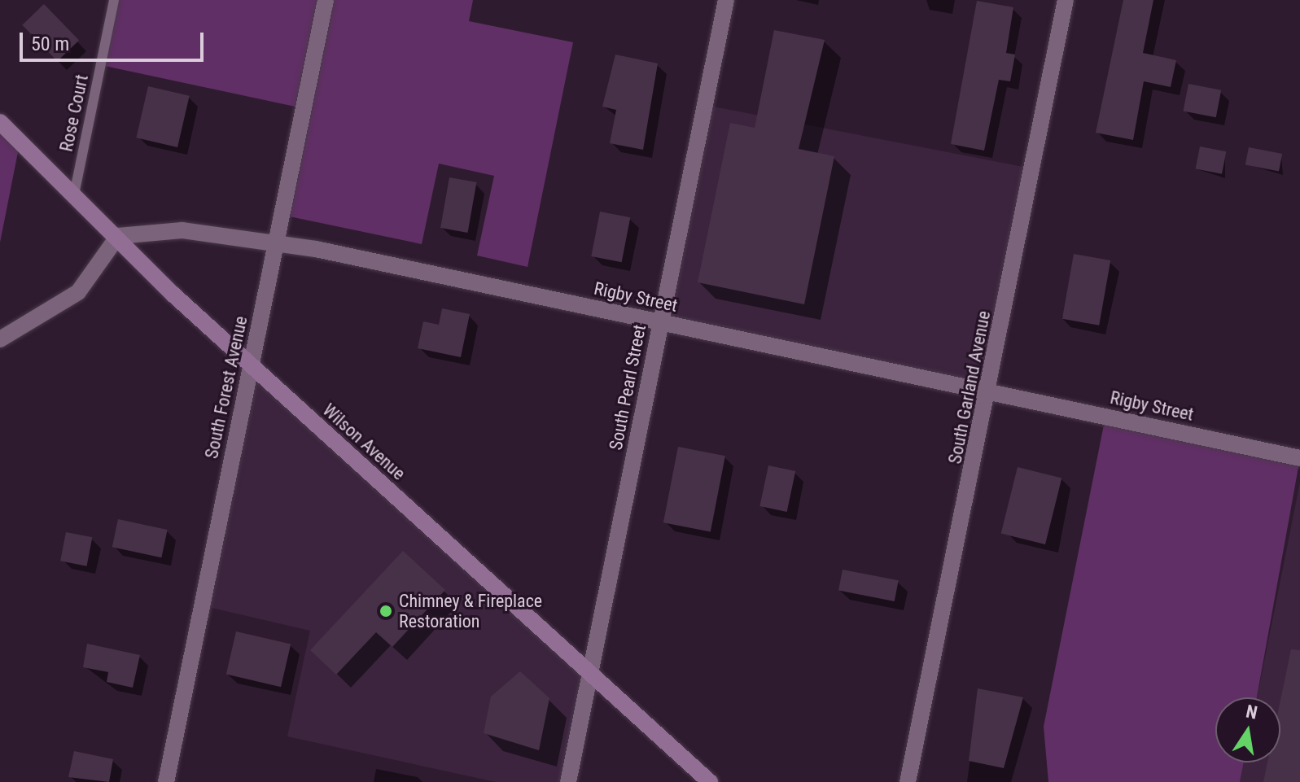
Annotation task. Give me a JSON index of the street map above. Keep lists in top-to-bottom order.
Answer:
{
  "streets": {
    "main road": ["Wilson Avenue"],
    "street": [
      "Rigby Street",
      "South Forest Avenue",
      "South Pearl Street",
      "South Garland Avenue"
    ],
    "lane": ["Rose Court"]
  },
  "crossings": [
    ["Rose Court", "Wilson Avenue"],
    ["Rigby Street", "South Forest Avenue"],
    ["Rigby Street", "South Pearl Street"],
    ["Rigby Street", "South Garland Avenue"],
    ["Rigby Street", "Wilson Avenue"],
    ["South Forest Avenue", "Wilson Avenue"],
    ["South Pearl Street", "Wilson Avenue"]
  ],
  "places": ["Chimney & Fireplace Restoration"],
  "scale_bar": "50 m",
  "north": "top"
}
